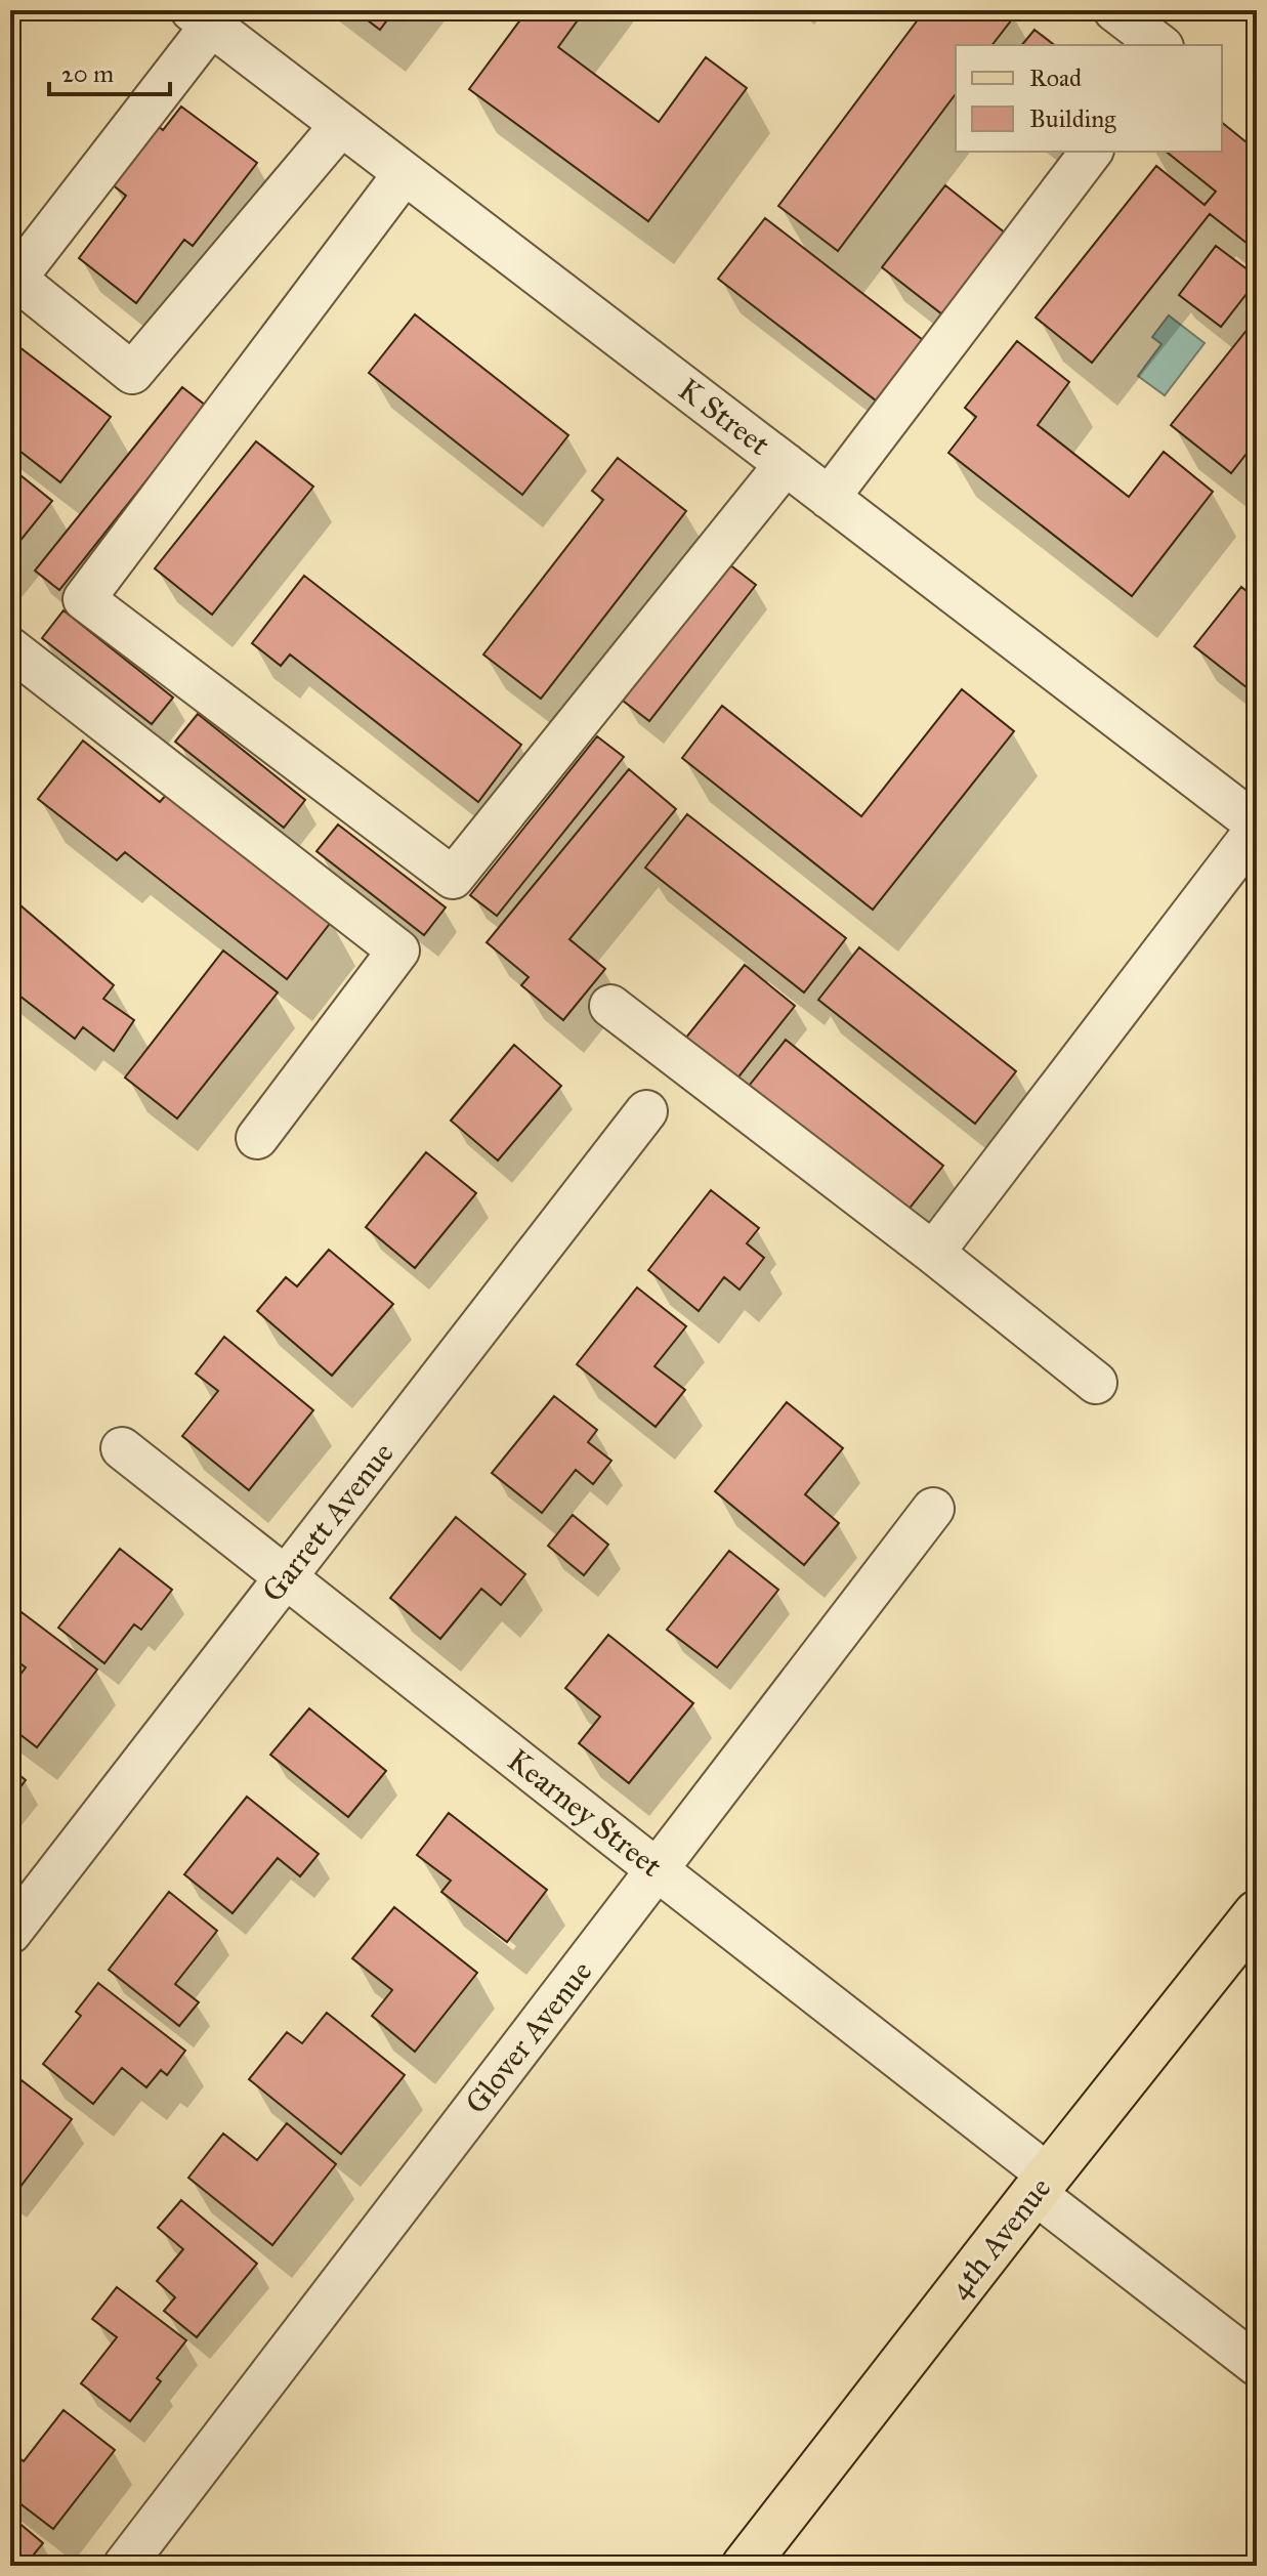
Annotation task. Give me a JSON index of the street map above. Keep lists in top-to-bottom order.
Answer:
{
  "streets": {
    "main road": ["4th Avenue"],
    "street": [
      "K Street",
      "Garrett Avenue",
      "Kearney Street",
      "Glover Avenue"
    ]
  },
  "crossings": [
    ["Garrett Avenue", "Kearney Street"],
    ["Kearney Street", "Glover Avenue"],
    ["Kearney Street", "4th Avenue"]
  ],
  "legend": ["Road", "Building"],
  "scale_bar": "20 m"
}
